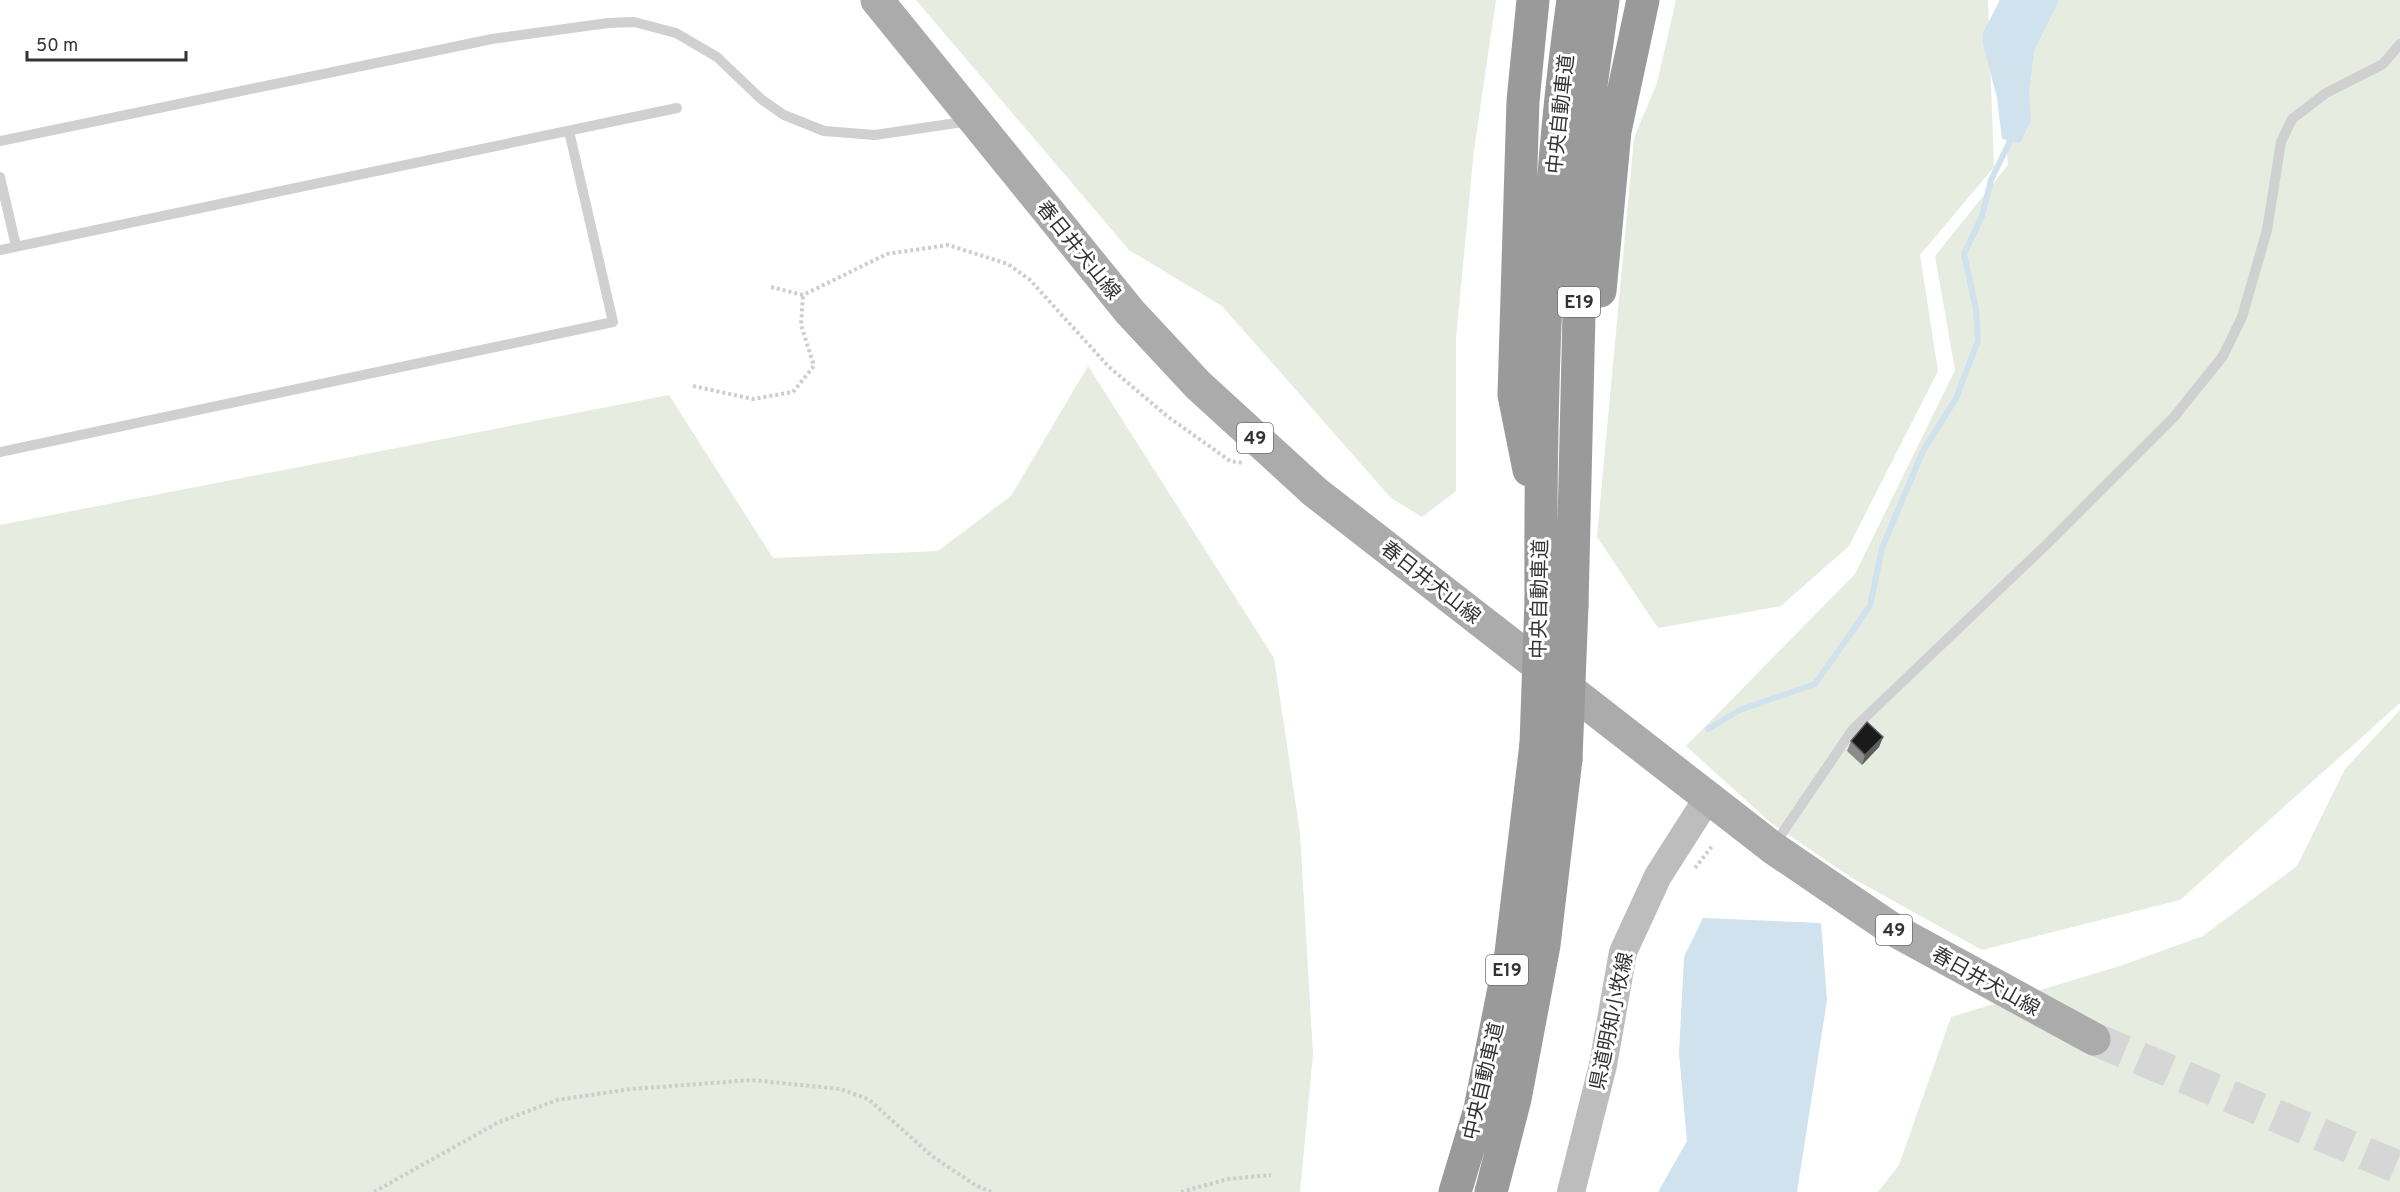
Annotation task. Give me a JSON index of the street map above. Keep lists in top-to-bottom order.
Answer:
{
  "streets": {
    "highway": ["中央自動車道", "E19"],
    "main road": ["春日井犬山線", "49", "県道明知小牧線"]
  },
  "crossings": [
    ["春日井犬山線", "県道明知小牧線"]
  ],
  "scale_bar": "50 m"
}
